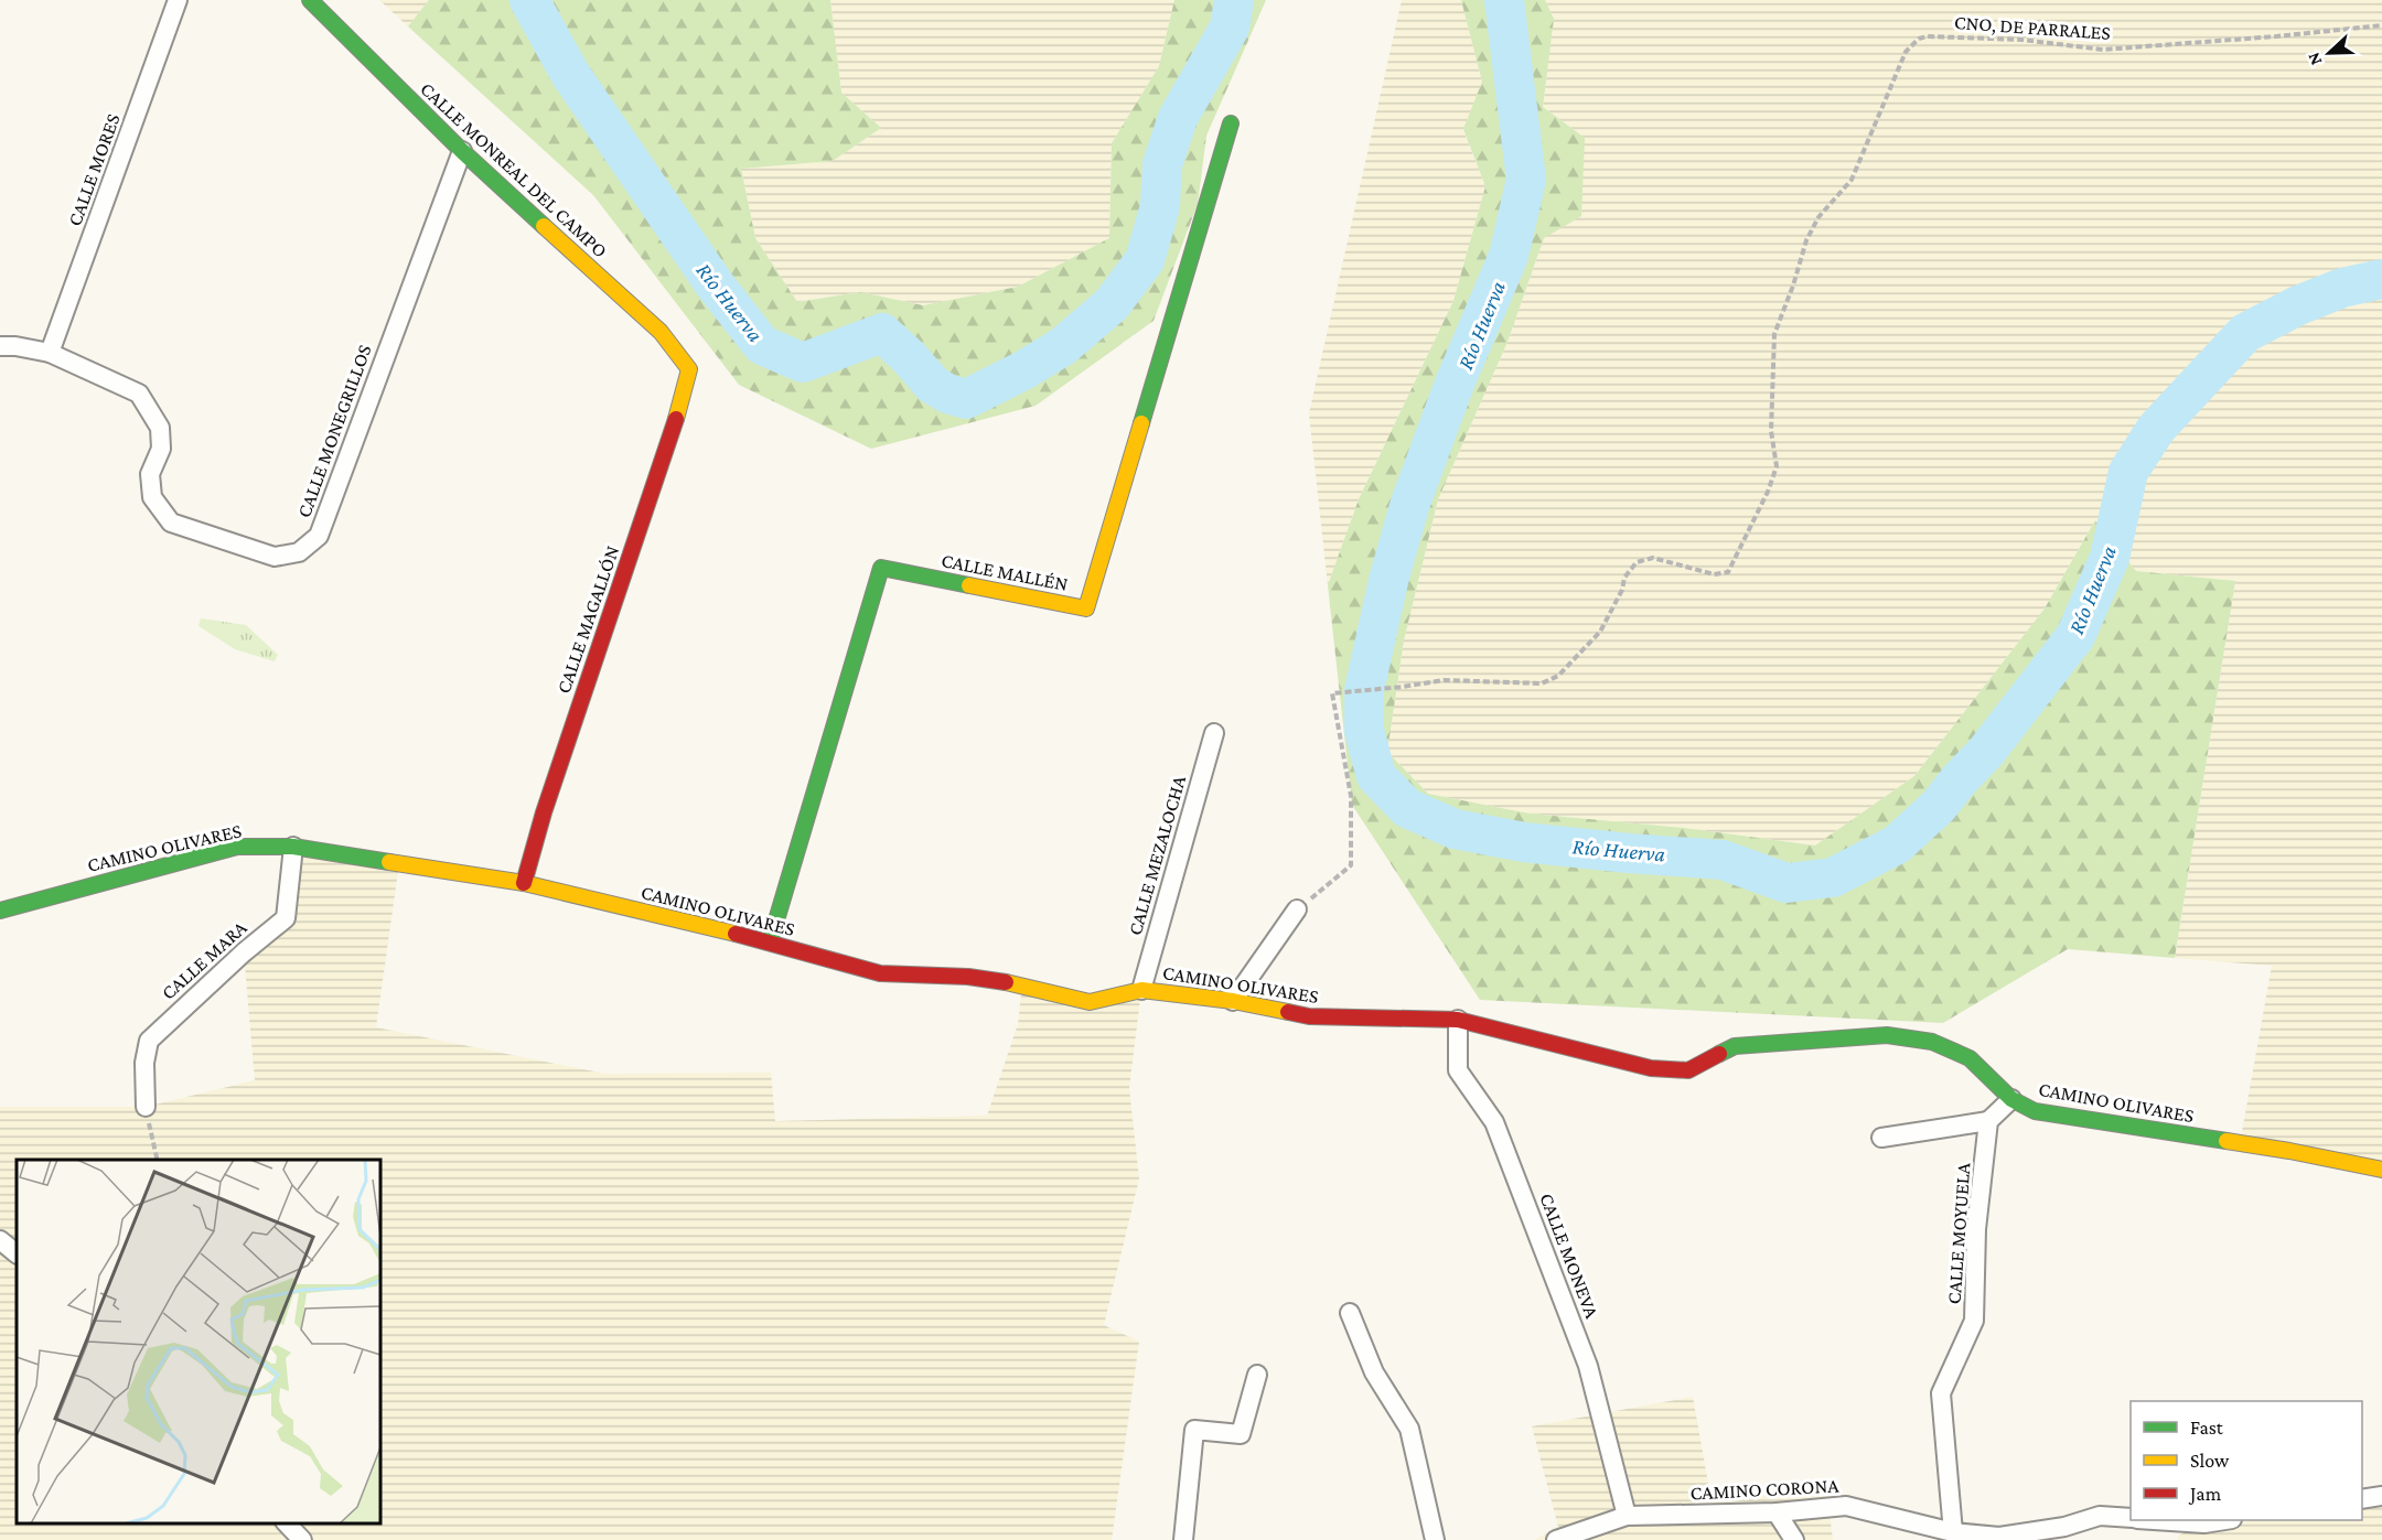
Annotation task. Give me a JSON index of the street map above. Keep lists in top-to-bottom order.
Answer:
{
  "streets": {
    "street": [
      "CALLE MORES",
      "CALLE MONREAL DEL CAMPO",
      "CALLE MONEGRILLOS",
      "CALLE MALLÉN",
      "CALLE MAGALLÓN",
      "CAMINO OLIVARES",
      "CALLE MEZALOCHA",
      "CALLE MARA",
      "CALLE MOYUELA",
      "CALLE MONEVA",
      "CAMINO CORONA"
    ],
    "path": ["CNO, DE PARRALES"]
  },
  "crossings": [
    ["CALLE MORES", "CALLE MONEGRILLOS"],
    ["CALLE MONREAL DEL CAMPO", "CALLE MONEGRILLOS"],
    ["CALLE MONREAL DEL CAMPO", "CALLE MAGALLÓN"],
    ["CALLE MALLÉN", "CAMINO OLIVARES"],
    ["CALLE MAGALLÓN", "CAMINO OLIVARES"],
    ["CAMINO OLIVARES", "CALLE MEZALOCHA"],
    ["CAMINO OLIVARES", "CALLE MARA"],
    ["CAMINO OLIVARES", "CALLE MONEVA"],
    ["CALLE MOYUELA", "CAMINO CORONA"],
    ["CALLE MONEVA", "CAMINO CORONA"]
  ],
  "water": ["Río Huerva"],
  "legend": ["Fast", "Slow", "Jam"],
  "north": "left"
}
